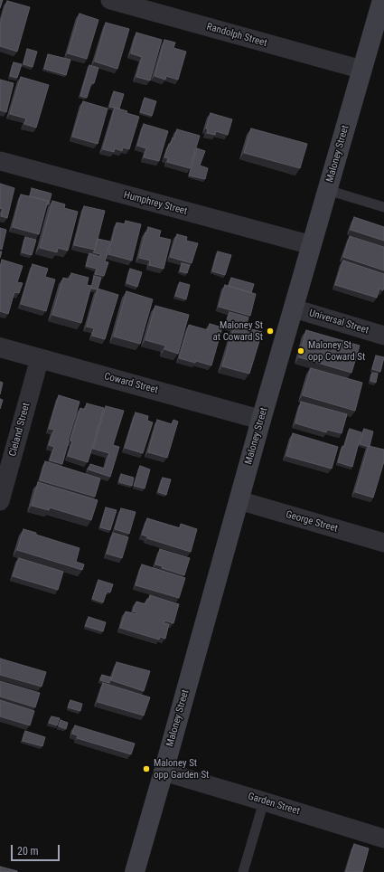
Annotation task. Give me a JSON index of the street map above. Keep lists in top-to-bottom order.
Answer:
{
  "streets": {
    "main road": ["Maloney Street"],
    "street": [
      "Randolph Street",
      "Humphrey Street",
      "Universal Street",
      "Coward Street",
      "Cleland Street",
      "George Street",
      "Garden Street"
    ]
  },
  "crossings": [
    ["Randolph Street", "Maloney Street"],
    ["Maloney Street", "Humphrey Street"],
    ["Maloney Street", "Universal Street"],
    ["Maloney Street", "Coward Street"],
    ["Maloney Street", "George Street"],
    ["Maloney Street", "Garden Street"],
    ["Coward Street", "Cleland Street"]
  ],
  "places": ["Maloney St at Coward St", "Maloney St opp Coward St", "Maloney St opp Garden St"],
  "scale_bar": "20 m"
}
